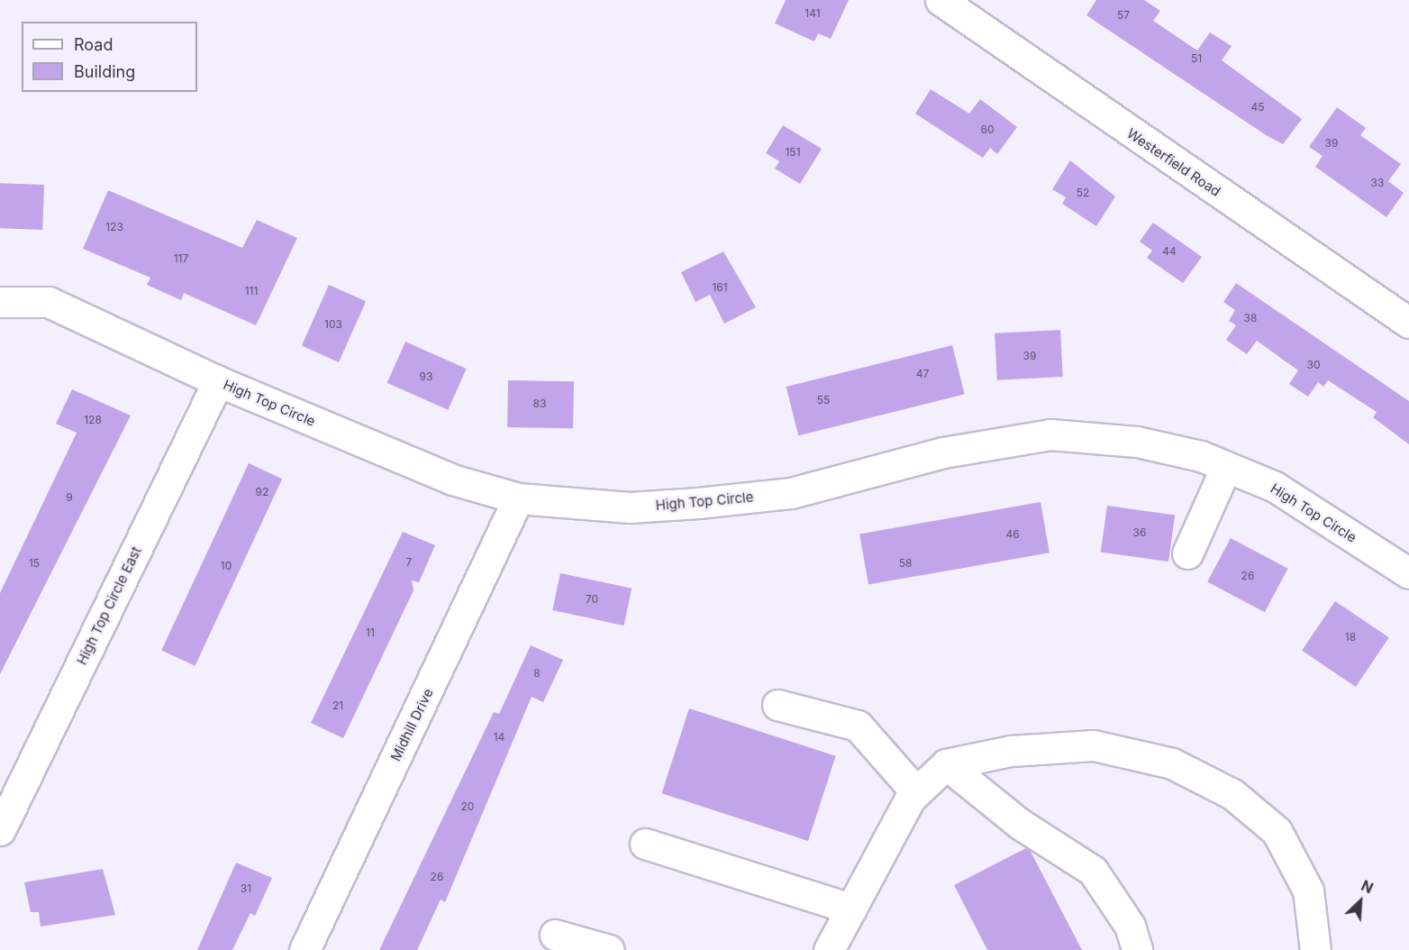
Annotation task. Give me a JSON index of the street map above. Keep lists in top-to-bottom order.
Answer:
{
  "streets": {
    "street": [
      "Westerfield Road",
      "High Top Circle",
      "High Top Circle East",
      "Midhill Drive"
    ]
  },
  "crossings": [
    ["High Top Circle", "High Top Circle East"],
    ["High Top Circle", "Midhill Drive"]
  ],
  "house_numbers": [
    "141",
    "57",
    "51",
    "45",
    "60",
    "39",
    "151",
    "33",
    "52",
    "123",
    "44",
    "117",
    "161",
    "111",
    "38",
    "103",
    "39",
    "30",
    "47",
    "93",
    "55",
    "83",
    "128",
    "92",
    "9",
    "36",
    "46",
    "7",
    "15",
    "58",
    "10",
    "26",
    "70",
    "11",
    "18",
    "8",
    "21",
    "14",
    "20",
    "26",
    "31"
  ],
  "legend": ["Road", "Building"],
  "north": "top right"
}
